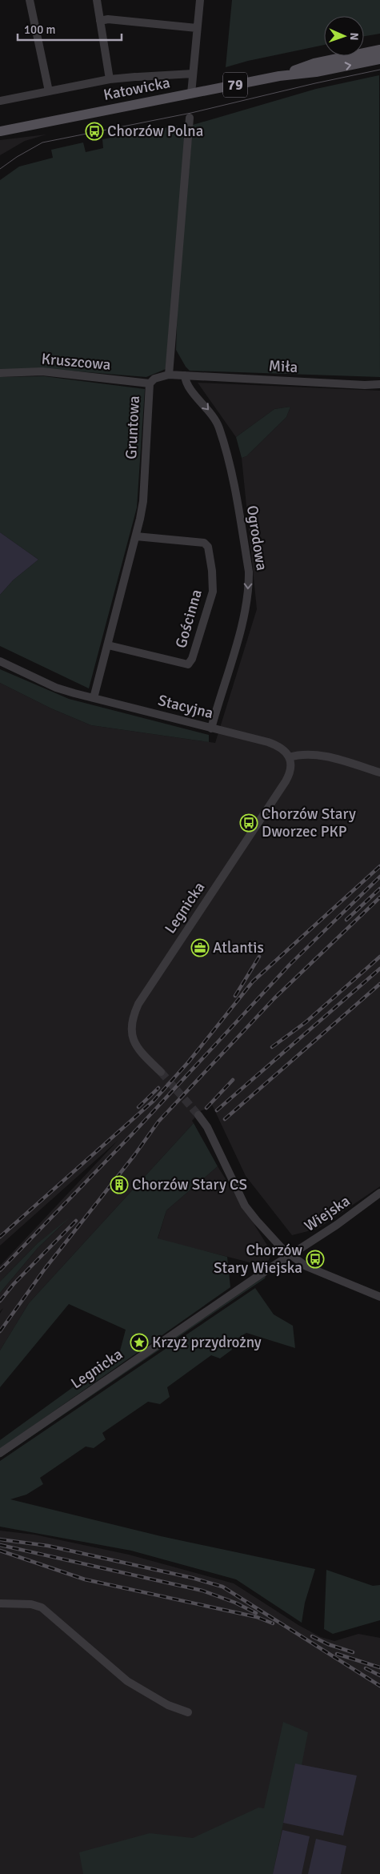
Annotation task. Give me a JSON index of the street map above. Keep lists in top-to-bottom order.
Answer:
{
  "streets": {
    "main road": ["79", "Katowicka"],
    "street": [
      "Kruszcowa",
      "Miła",
      "Gruntowa",
      "Ogrodowa",
      "Gościnna",
      "Stacyjna",
      "Legnicka",
      "Wiejska"
    ]
  },
  "crossings": [
    ["Kruszcowa", "Gruntowa"],
    ["Miła", "Ogrodowa"],
    ["Gruntowa", "Gościnna"],
    ["Gruntowa", "Stacyjna"],
    ["Ogrodowa", "Stacyjna"],
    ["Stacyjna", "Legnicka"],
    ["Legnicka", "Wiejska"]
  ],
  "one_way": ["Ogrodowa"],
  "places": {
    "bus stop": ["Chorzów Polna", "Chorzów Stary Dworzec PKP", "Chorzów Stary Wiejska"],
    "office": ["Atlantis"],
    "building": ["Chorzów Stary CS"],
    "place": ["Krzyż przydrożny"]
  },
  "scale_bar": "100 m",
  "north": "right"
}
